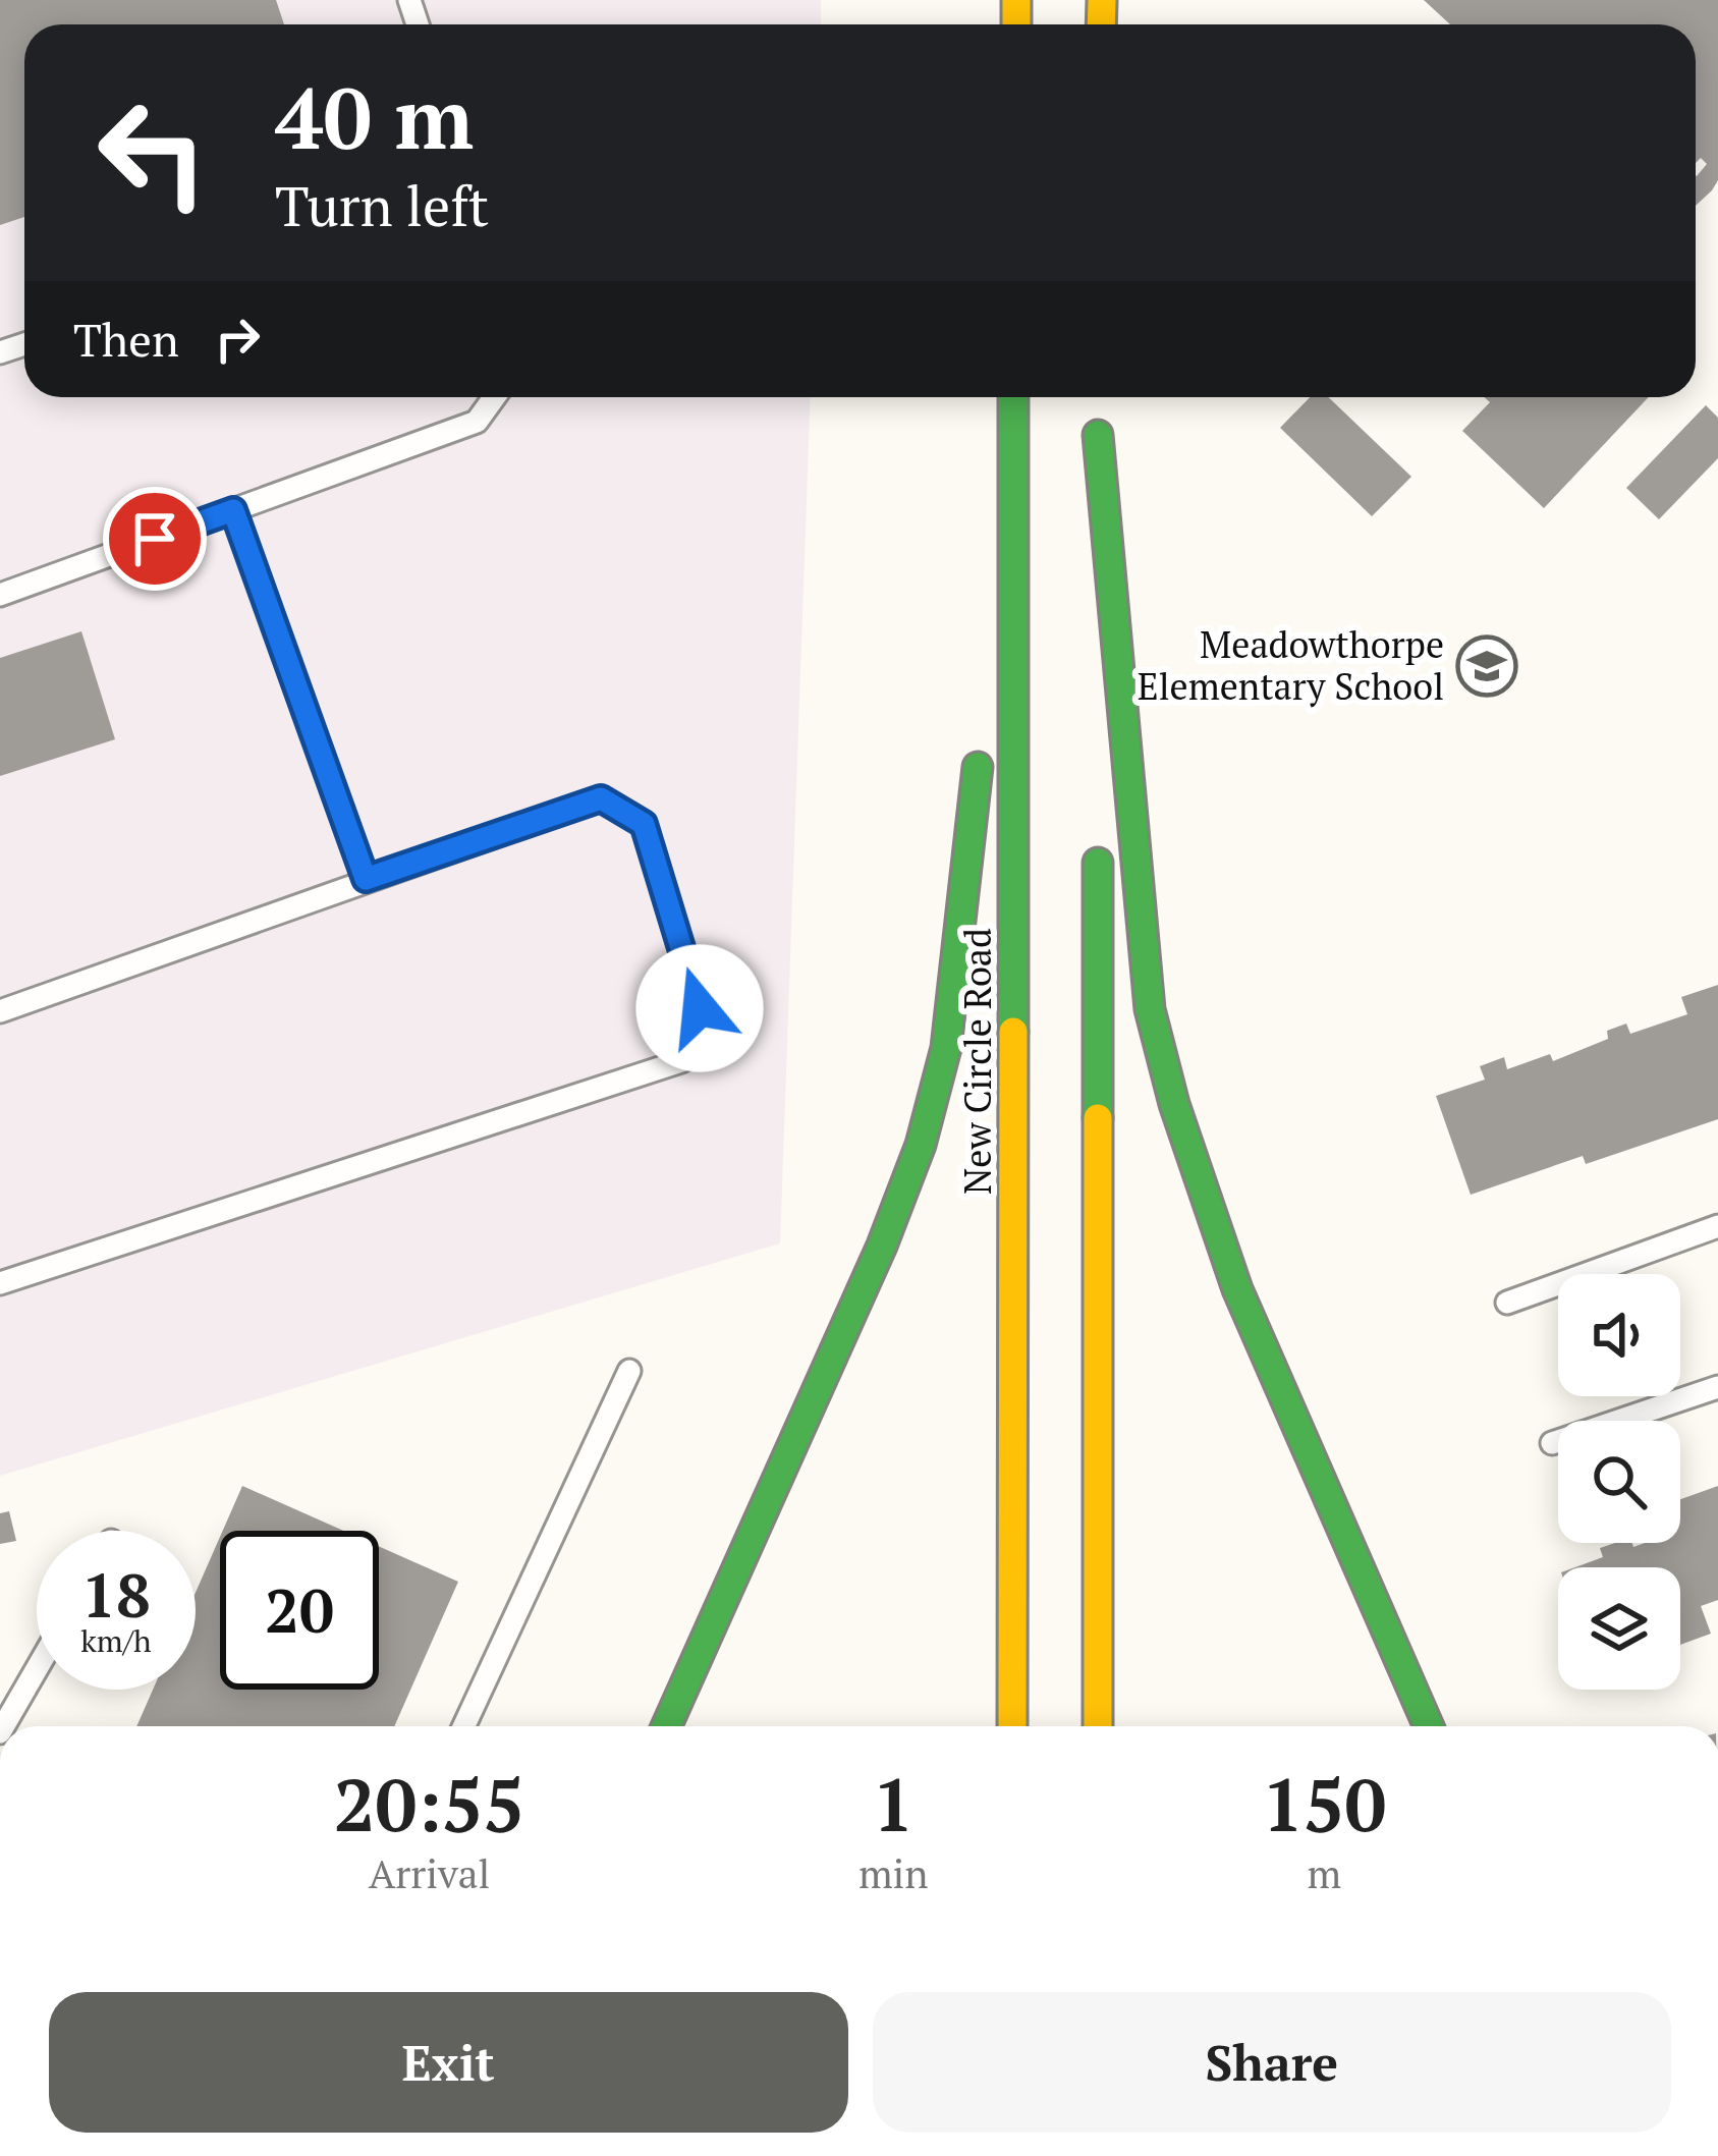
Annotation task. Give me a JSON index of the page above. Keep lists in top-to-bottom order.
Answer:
{
  "streets": {
    "highway": ["New Circle Road"]
  },
  "places": {
    "school or university": ["Meadowthorpe Elementary School"]
  },
  "page": {
    "turn": ["40 m", "Turn left"],
    "then": "Then",
    "speed": "18 km/h",
    "limit": "20",
    "eta": [
      "20:55",
      "Arrival",
      "1",
      "min",
      "150",
      "m"
    ],
    "buttons": ["Exit", "Share"]
  }
}
